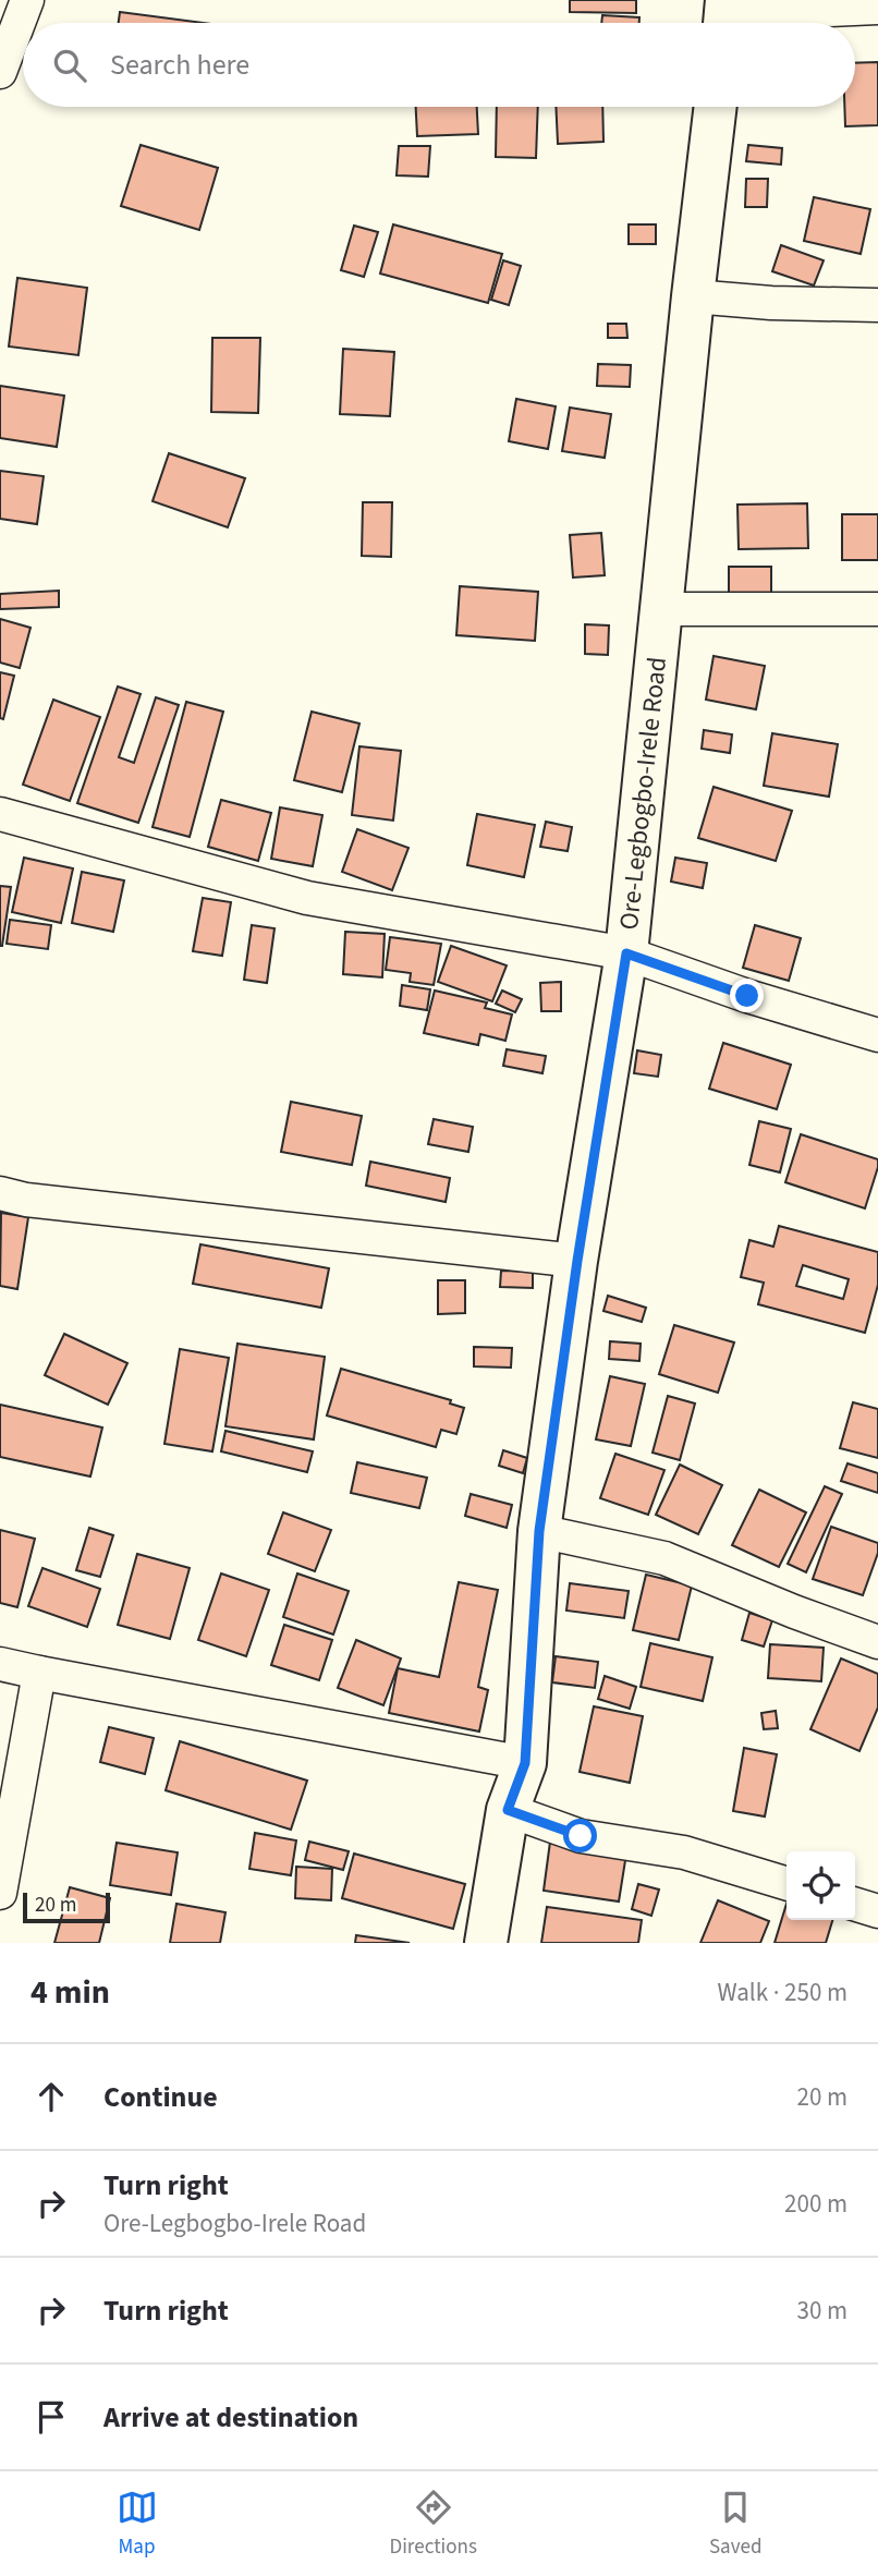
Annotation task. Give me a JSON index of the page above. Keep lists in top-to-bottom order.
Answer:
{
  "streets": {
    "main road": ["Ore-Legbogbo-Irele Road"]
  },
  "scale_bar": "20 m",
  "page": {
    "search": "Search here",
    "scale": "20 m",
    "heading": ["4 min", "Walk · 250 m"],
    "list": [
      ["Continue", "20 m"],
      ["Turn right", "Ore-Legbogbo-Irele Road", "200 m"],
      ["Turn right", "30 m"],
      "Arrive at destination"
    ],
    "nav": ["Map", "Directions", "Saved"]
  }
}
